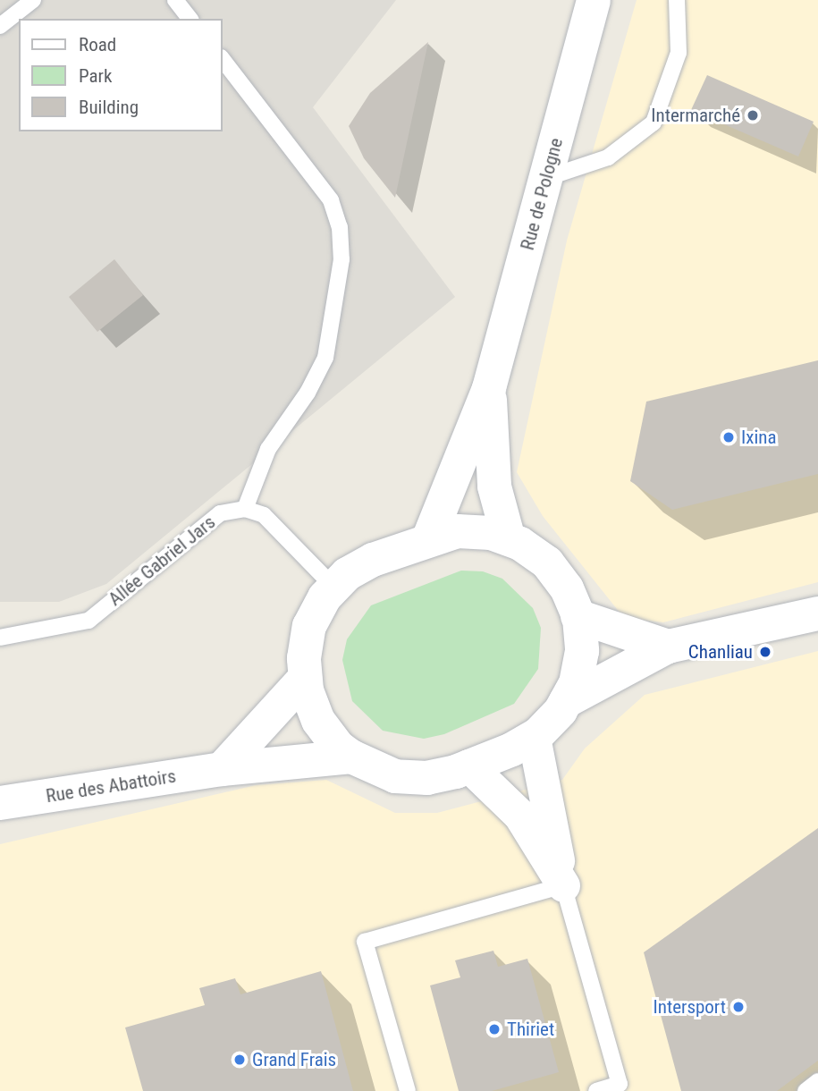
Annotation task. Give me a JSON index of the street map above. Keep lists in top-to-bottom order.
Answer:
{
  "streets": {
    "main road": ["Rue de Pologne", "Rue des Abattoirs"],
    "lane": ["Allée Gabriel Jars"]
  },
  "places": [
    "Intermarché",
    "Ixina",
    "Chanliau",
    "Intersport",
    "Thiriet",
    "Grand Frais"
  ],
  "legend": ["Road", "Park", "Building"]
}
